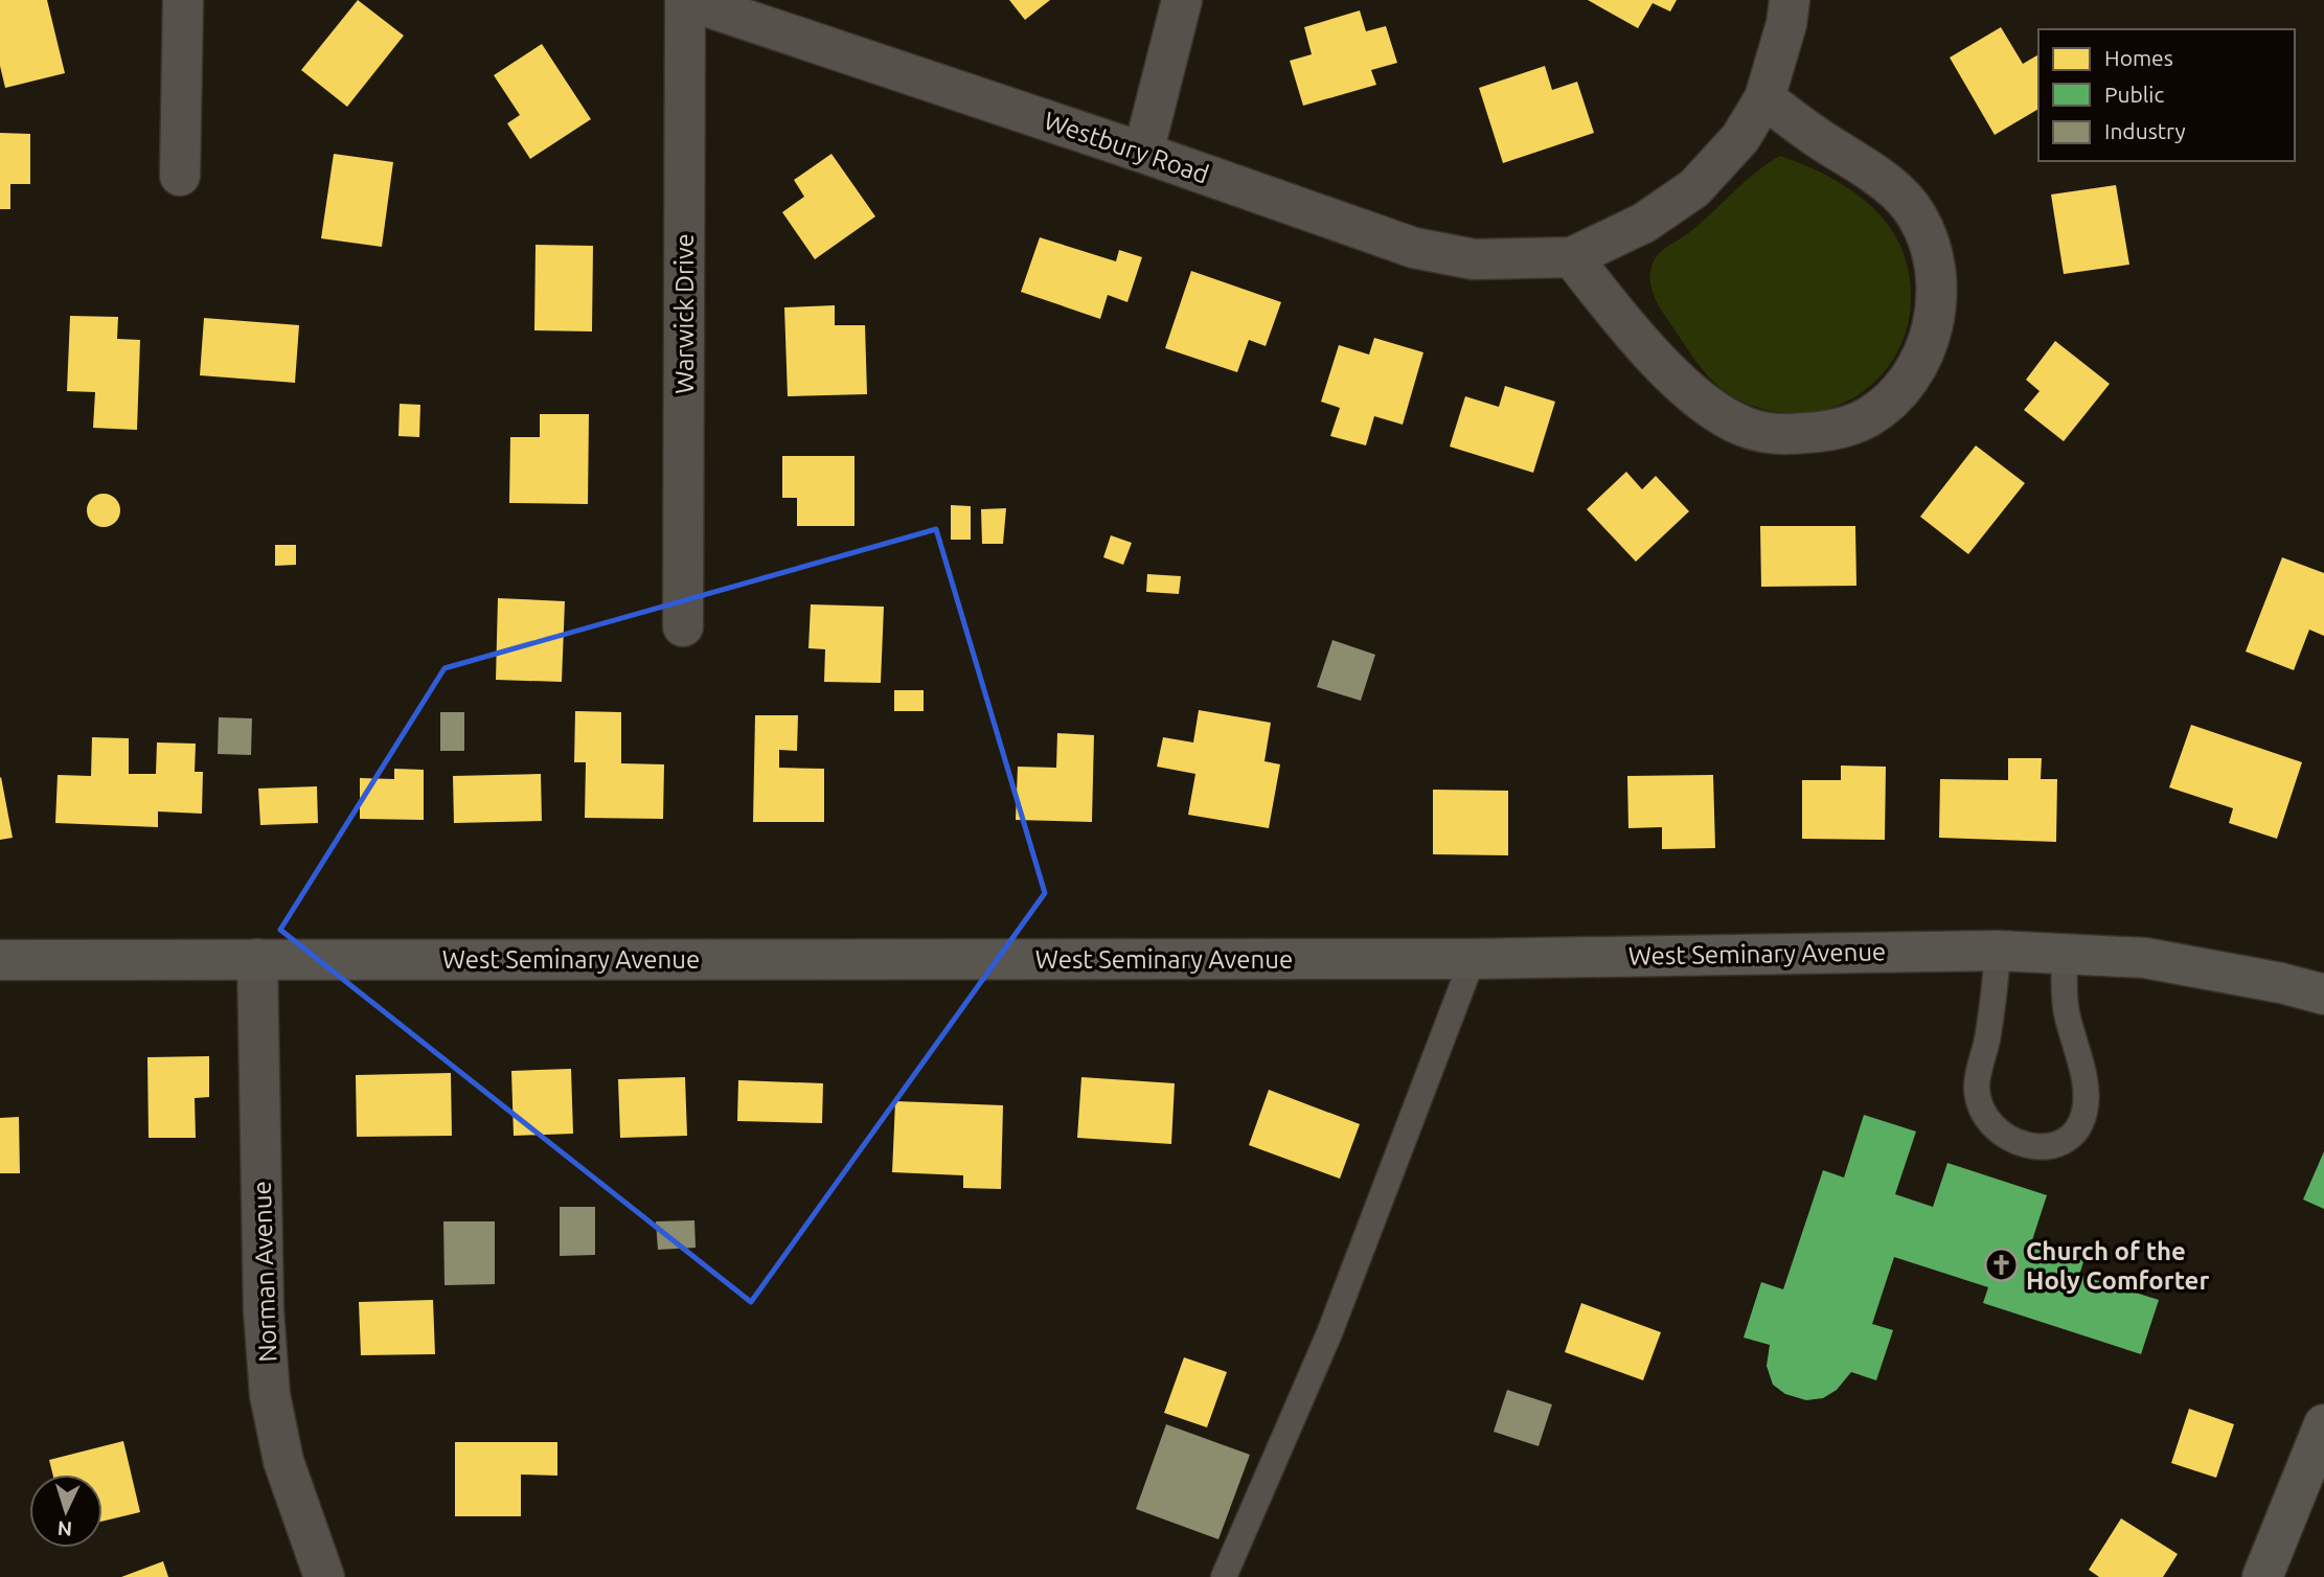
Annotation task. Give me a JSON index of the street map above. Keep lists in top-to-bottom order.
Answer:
{
  "streets": {
    "main road": ["West Seminary Avenue"],
    "street": ["Westbury Road", "Warwick Drive", "Norman Avenue"]
  },
  "crossings": [
    ["Westbury Road", "Warwick Drive"],
    ["West Seminary Avenue", "Norman Avenue"]
  ],
  "places": {
    "church": ["Church of the Holy Comforter"]
  },
  "legend": ["Homes", "Public", "Industry"],
  "north": "bottom"
}
